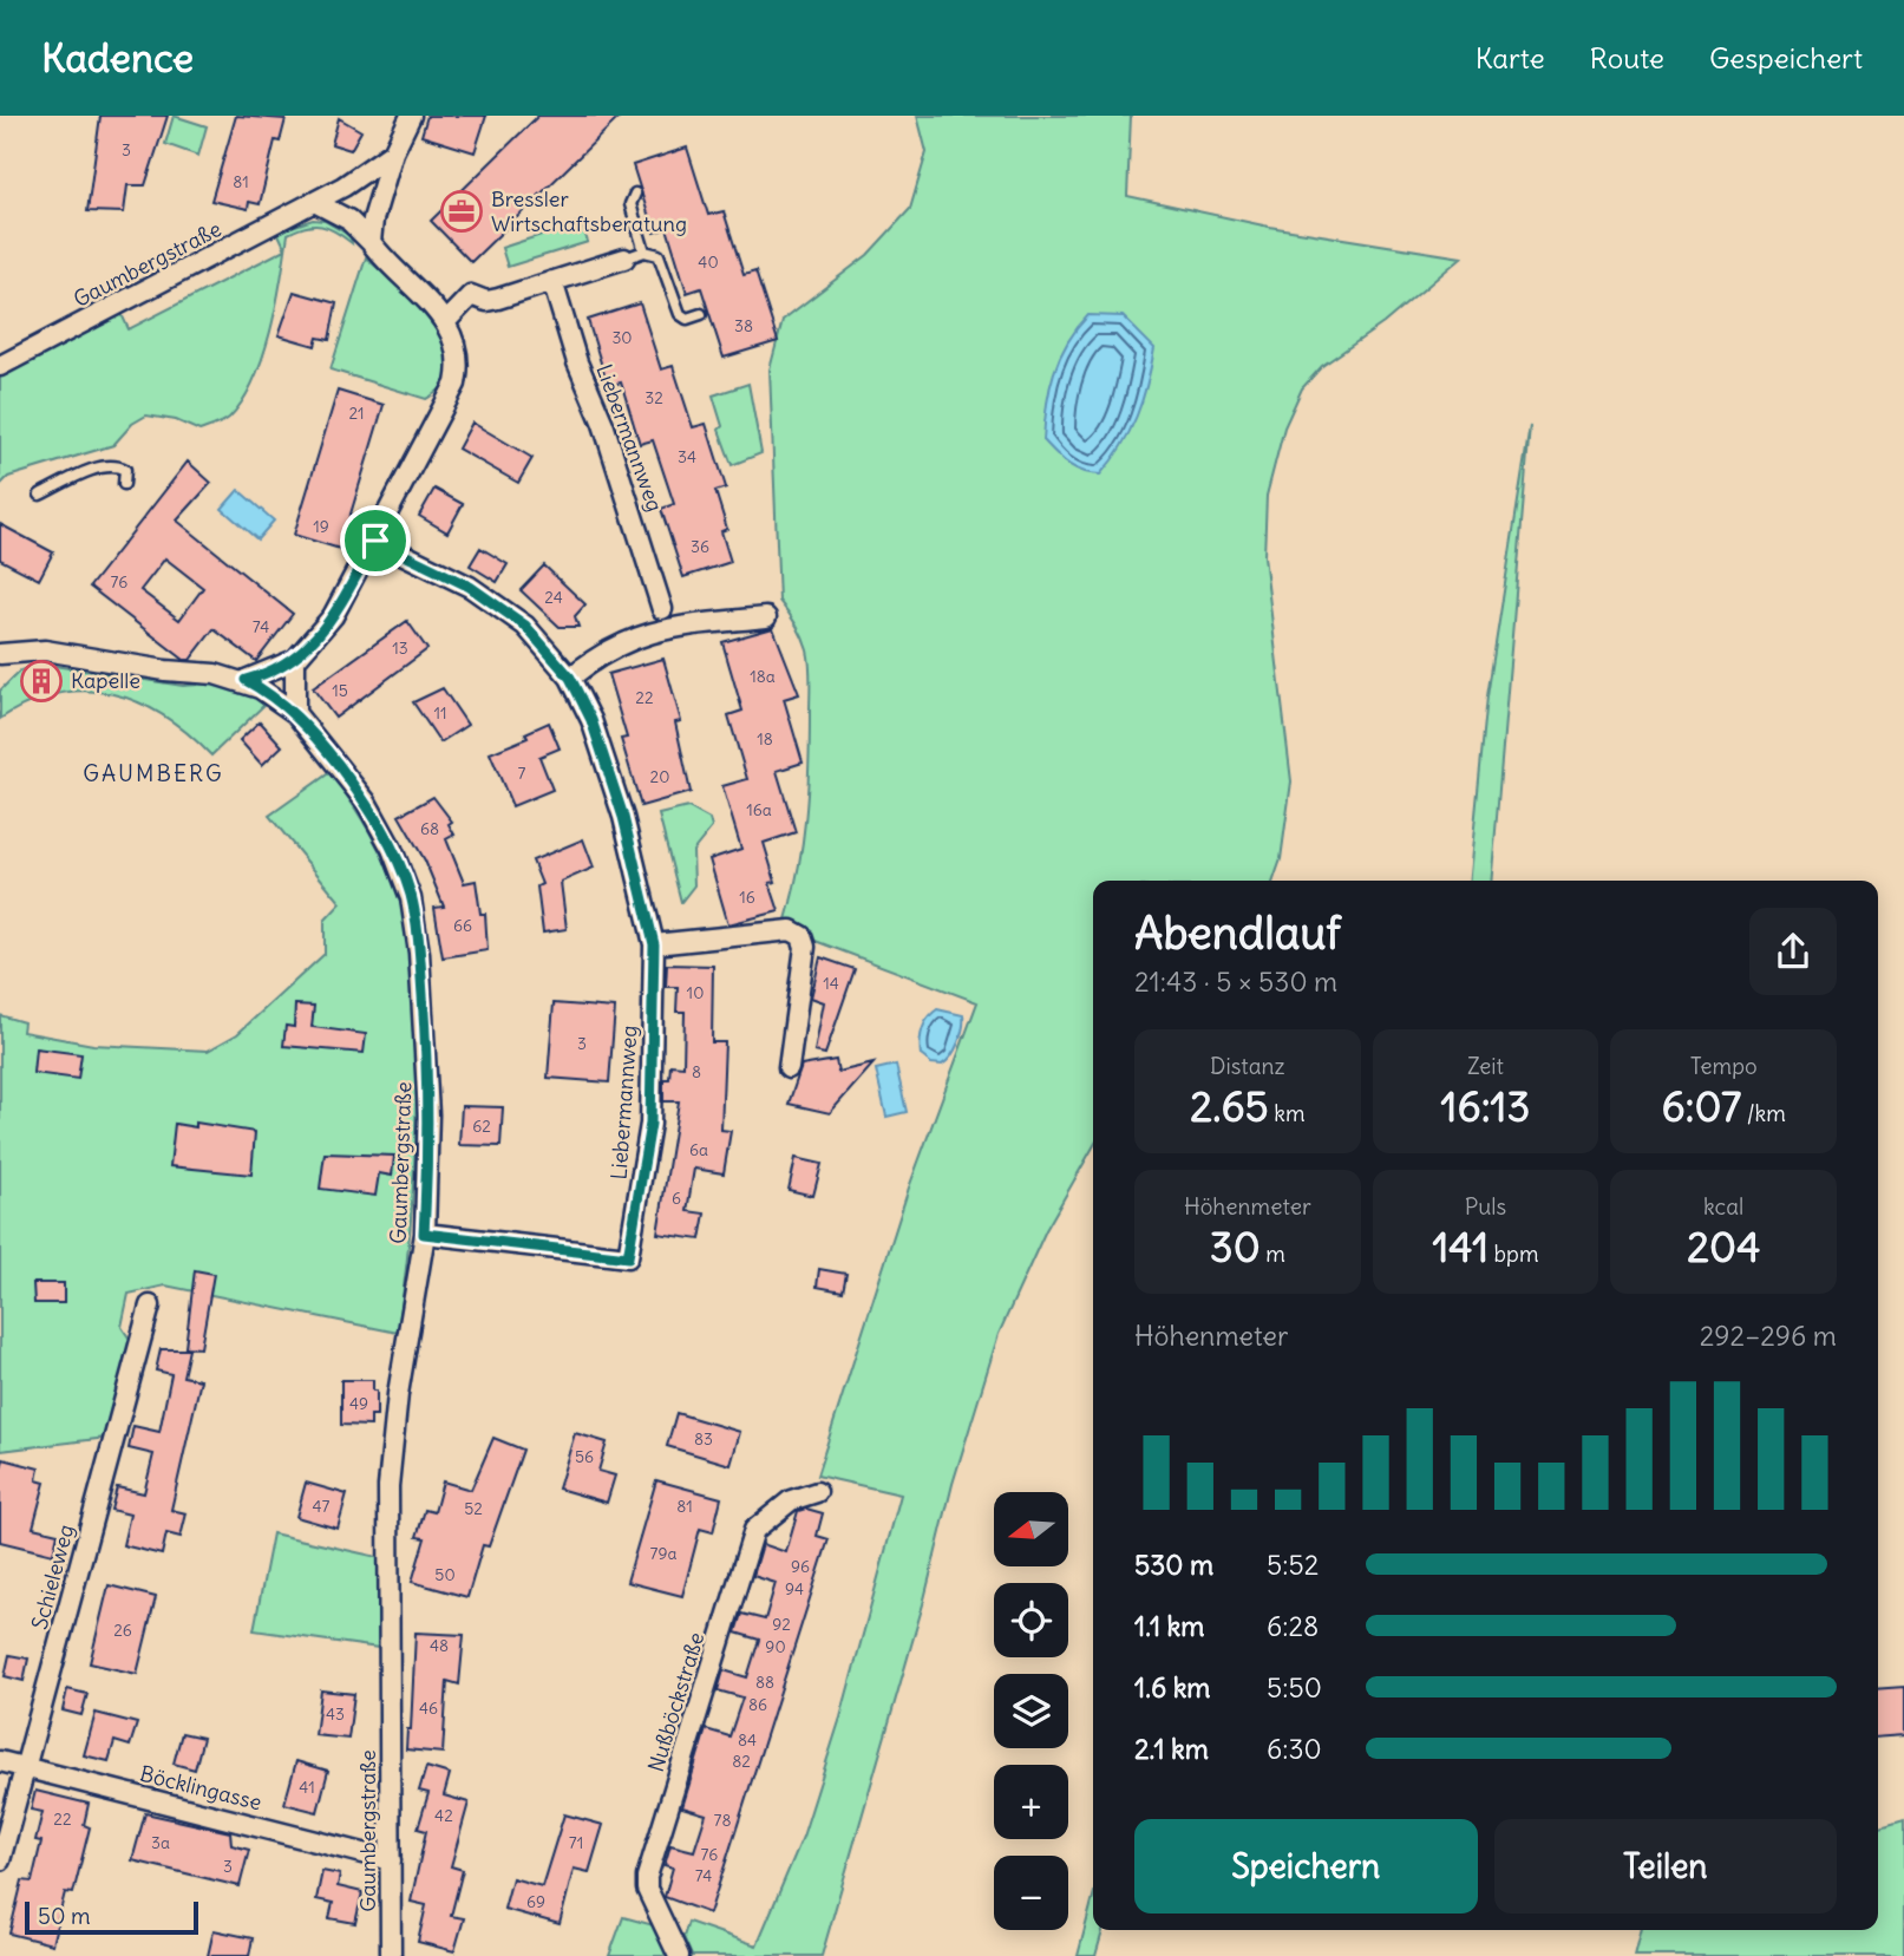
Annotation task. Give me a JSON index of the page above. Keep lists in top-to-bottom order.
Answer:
{
  "streets": {
    "street": [
      "Gaumbergstraße",
      "Liebermannweg",
      "Schieleweg",
      "Nußböckstraße",
      "Böcklingasse"
    ]
  },
  "crossings": [
    ["Gaumbergstraße", "Liebermannweg"],
    ["Gaumbergstraße", "Böcklingasse"],
    ["Schieleweg", "Böcklingasse"]
  ],
  "districts": ["GAUMBERG"],
  "places": {
    "office": ["Bressler Wirtschaftsberatung"],
    "building": ["Kapelle"]
  },
  "house_numbers": [
    "3",
    "81",
    "40",
    "38",
    "30",
    "32",
    "21",
    "34",
    "19",
    "36",
    "76",
    "24",
    "74",
    "13",
    "18a",
    "15",
    "22",
    "11",
    "18",
    "7",
    "20",
    "16a",
    "68",
    "16",
    "66",
    "14",
    "10",
    "3",
    "8",
    "62",
    "6a",
    "6",
    "49",
    "83",
    "56",
    "47",
    "81",
    "52",
    "79a",
    "96",
    "50",
    "94",
    "92",
    "26",
    "48",
    "90",
    "88",
    "86",
    "46",
    "43",
    "84",
    "82",
    "41",
    "42",
    "22",
    "78",
    "3a",
    "71",
    "76",
    "3",
    "74",
    "69"
  ],
  "scale_bar": "50 m",
  "north": "left",
  "page": {
    "header": "Kadence",
    "nav": ["Karte", "Route", "Gespeichert"],
    "heading": ["Abendlauf", "21:43 · 5 × 530 m"],
    "stats": [
      ["Distanz", "2.65 km"],
      ["Zeit", "16:13"],
      ["Tempo", "6:07 /km"],
      ["Höhenmeter", "30 m"],
      ["Puls", "141 bpm"],
      ["kcal", "204"]
    ],
    "chart": ["Höhenmeter", "292–296 m"],
    "map_buttons": ["+", "−"],
    "list": [
      {
        "name": "530 m",
        "note": "5:52"
      },
      {
        "name": "1.1 km",
        "note": "6:28"
      },
      {
        "name": "1.6 km",
        "note": "5:50"
      },
      {
        "name": "2.1 km",
        "note": "6:30"
      }
    ],
    "buttons": ["Speichern", "Teilen"],
    "scale": "50 m"
  }
}
